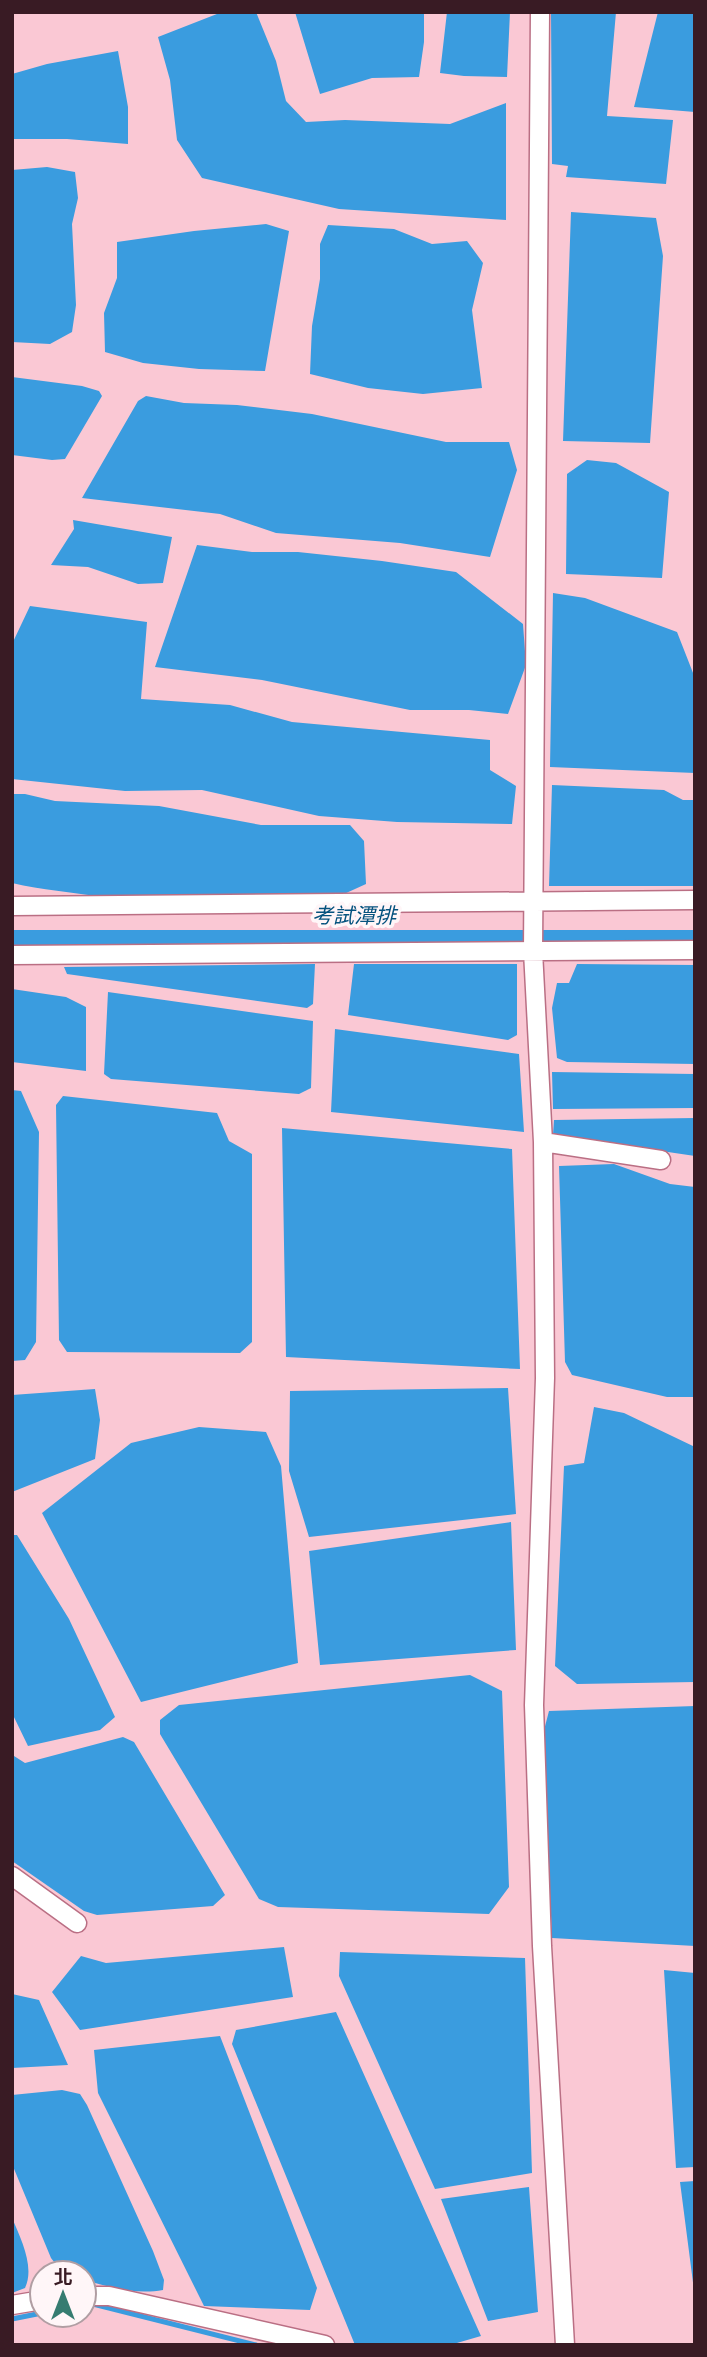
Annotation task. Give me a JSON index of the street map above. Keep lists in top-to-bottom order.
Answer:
{
  "water": ["考試潭排"],
  "north": "top"
}
